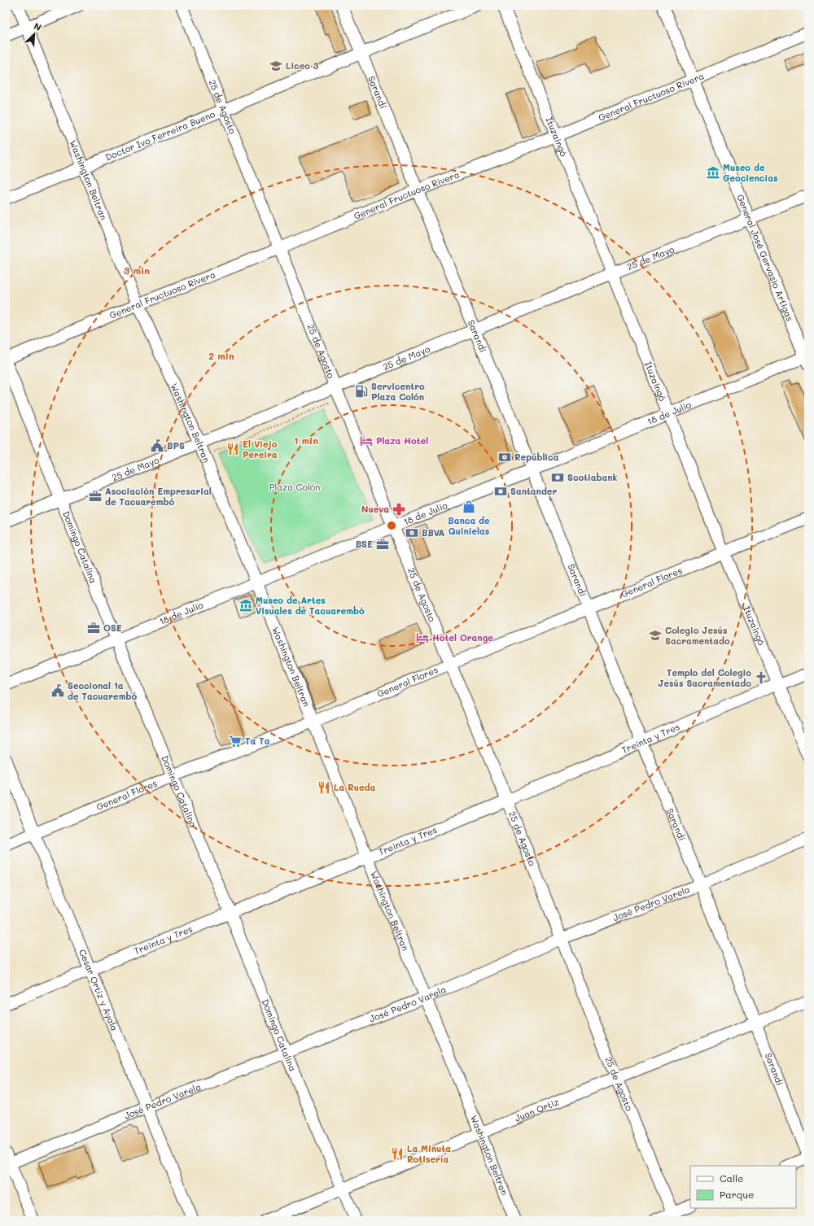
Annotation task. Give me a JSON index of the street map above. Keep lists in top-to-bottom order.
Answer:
{
  "streets": {
    "street": [
      "Sarandí",
      "General Fructuoso Rivera",
      "25 de Agosto",
      "Doctor Ivo Ferreira Bueno",
      "Ituzaingó",
      "Washington Beltran",
      "25 de Mayo",
      "General José Gervasio Artigas",
      "18 de Julio",
      "Domingo Catalina",
      "General Flores",
      "Treinta y Tres",
      "José Pedro Varela",
      "Cesar Ortiz y Ayala",
      "Juan Ortiz"
    ]
  },
  "crossings": [
    ["Sarandí", "General Fructuoso Rivera"],
    ["Sarandí", "Doctor Ivo Ferreira Bueno"],
    ["Sarandí", "25 de Mayo"],
    ["Sarandí", "18 de Julio"],
    ["Sarandí", "General Flores"],
    ["Sarandí", "Treinta y Tres"],
    ["Sarandí", "José Pedro Varela"],
    ["Sarandí", "Juan Ortiz"],
    ["General Fructuoso Rivera", "25 de Agosto"],
    ["General Fructuoso Rivera", "Ituzaingó"],
    ["General Fructuoso Rivera", "Washington Beltran"],
    ["General Fructuoso Rivera", "General José Gervasio Artigas"],
    ["General Fructuoso Rivera", "Domingo Catalina"],
    ["25 de Agosto", "Doctor Ivo Ferreira Bueno"],
    ["25 de Agosto", "25 de Mayo"],
    ["25 de Agosto", "18 de Julio"],
    ["25 de Agosto", "General Flores"],
    ["25 de Agosto", "Treinta y Tres"],
    ["25 de Agosto", "José Pedro Varela"],
    ["25 de Agosto", "Juan Ortiz"],
    ["Doctor Ivo Ferreira Bueno", "Washington Beltran"],
    ["Ituzaingó", "25 de Mayo"],
    ["Ituzaingó", "18 de Julio"],
    ["Ituzaingó", "General Flores"],
    ["Ituzaingó", "Treinta y Tres"],
    ["Washington Beltran", "25 de Mayo"],
    ["Washington Beltran", "18 de Julio"],
    ["Washington Beltran", "General Flores"],
    ["Washington Beltran", "Treinta y Tres"],
    ["Washington Beltran", "José Pedro Varela"],
    ["Washington Beltran", "Juan Ortiz"],
    ["25 de Mayo", "General José Gervasio Artigas"],
    ["25 de Mayo", "Domingo Catalina"],
    ["General José Gervasio Artigas", "18 de Julio"],
    ["18 de Julio", "Domingo Catalina"],
    ["Domingo Catalina", "General Flores"],
    ["Domingo Catalina", "Treinta y Tres"],
    ["Domingo Catalina", "José Pedro Varela"],
    ["Domingo Catalina", "Juan Ortiz"],
    ["General Flores", "Cesar Ortiz y Ayala"],
    ["Treinta y Tres", "Cesar Ortiz y Ayala"],
    ["José Pedro Varela", "Cesar Ortiz y Ayala"]
  ],
  "parks": ["Plaza Colón"],
  "places": {
    "school or university": ["Liceo 3", "Colegio Jesús Sacramentado"],
    "museum": ["Museo de Geociencias", "Museo de Artes Visuales de Tacuarembó"],
    "fuel station": ["Servicentro Plaza Colón"],
    "hotel": ["Plaza Hotel", "Hotel Orange"],
    "public building": ["BPS", "Seccional 1a de Tacuarembó"],
    "restaurant": ["El Viejo Pereira", "La Rueda", "La Minuta Rotisería"],
    "bank": [
      "República",
      "Scotiabank",
      "Santander",
      "BBVA"
    ],
    "office": ["Asociación Empresarial de Tacuarembó", "BSE", "OSE"],
    "shop": ["Banca de Quinielas"],
    "pharmacy": ["Nueva"],
    "church": ["Templo del Colegio Jesús Sacramentado"],
    "supermarket": ["Ta Ta"]
  },
  "legend": ["Calle", "Parque"],
  "north": "top right",
  "rings": ["3 min", "2 min", "1 min"]
}
